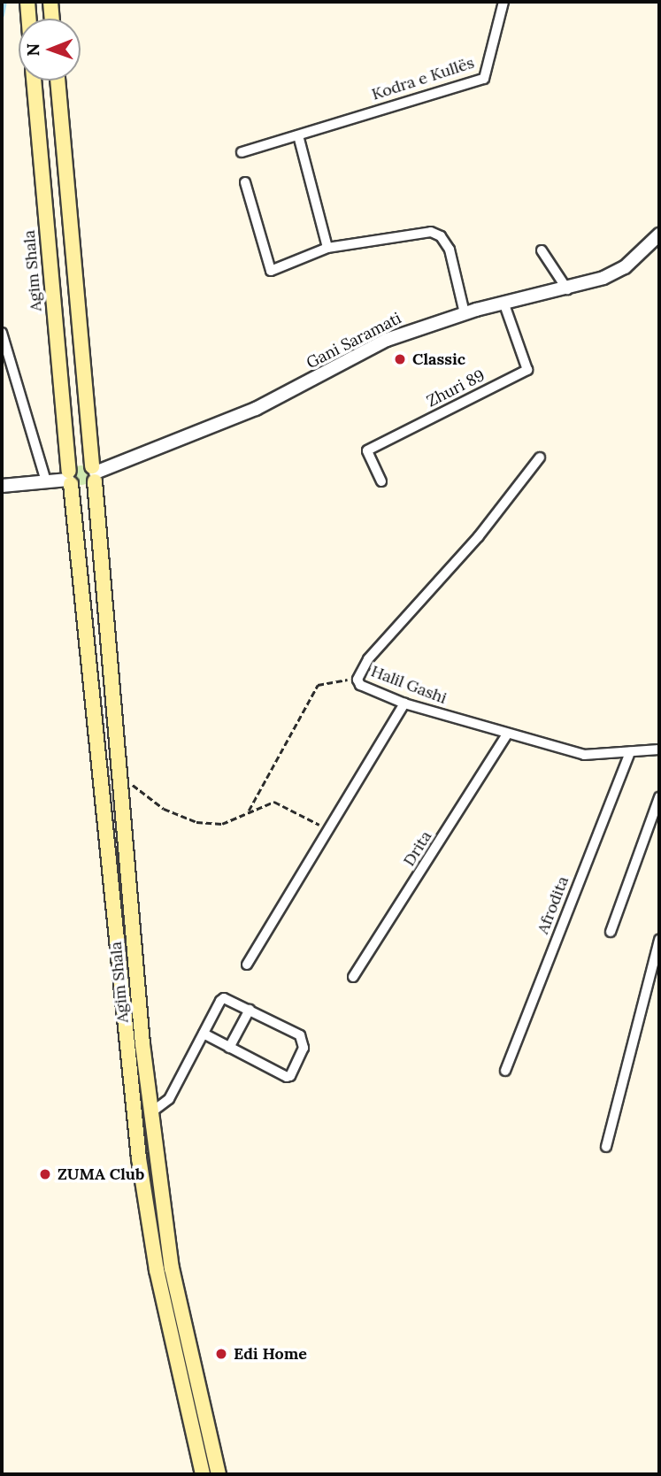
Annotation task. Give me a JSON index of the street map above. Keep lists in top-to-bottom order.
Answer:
{
  "streets": {
    "main road": ["Agim Shala"],
    "street": [
      "Kodra e Kullës",
      "Gani Saramati",
      "Zhuri 89",
      "Halil Gashi",
      "Drita",
      "Afrodita"
    ]
  },
  "crossings": [
    ["Agim Shala", "Gani Saramati"],
    ["Gani Saramati", "Zhuri 89"],
    ["Halil Gashi", "Drita"],
    ["Halil Gashi", "Afrodita"]
  ],
  "places": ["Classic", "ZUMA Club", "Edi Home"],
  "north": "left"
}
